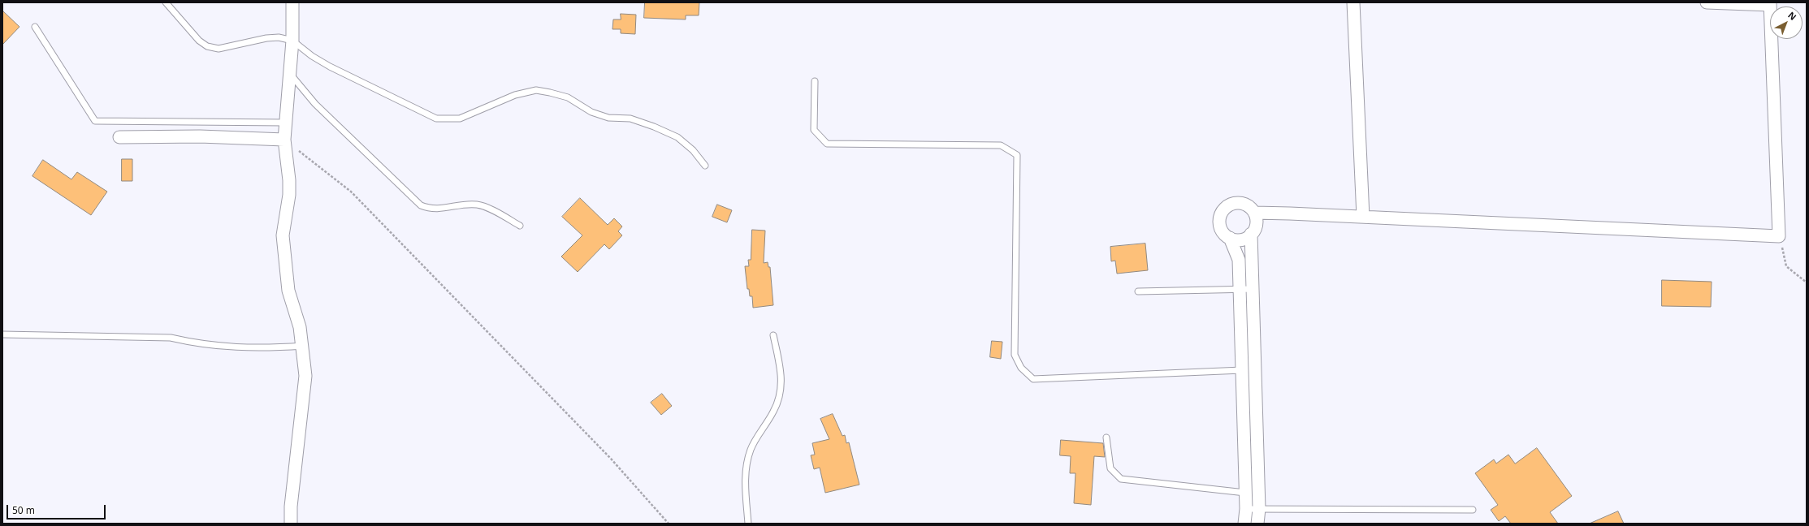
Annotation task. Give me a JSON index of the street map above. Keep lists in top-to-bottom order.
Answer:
{
  "scale_bar": "50 m",
  "north": "top right"
}
